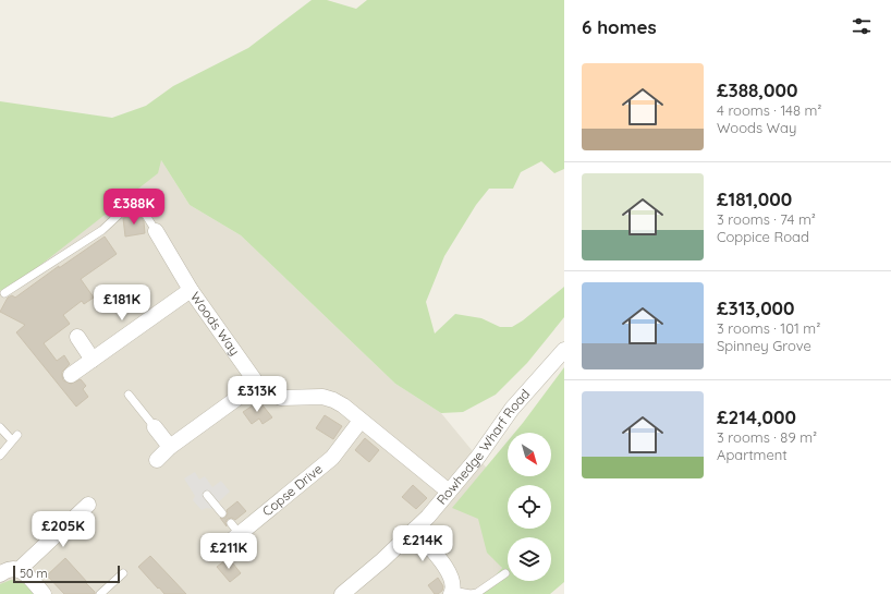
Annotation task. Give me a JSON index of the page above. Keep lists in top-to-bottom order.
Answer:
{
  "streets": {
    "street": ["Woods Way", "Rowhedge Wharf Road", "Copse Drive"]
  },
  "crossings": [
    ["Woods Way", "Rowhedge Wharf Road"],
    ["Woods Way", "Copse Drive"]
  ],
  "scale_bar": "50 m",
  "north": "bottom right",
  "page": {
    "heading": "6 homes",
    "list": [
      {
        "name": "£388,000",
        "note": "4 rooms · 148 m² · Woods Way"
      },
      {
        "name": "£181,000",
        "note": "3 rooms · 74 m² · Coppice Road"
      },
      {
        "name": "£313,000",
        "note": "3 rooms · 101 m² · Spinney Grove"
      },
      {
        "name": "£214,000",
        "note": "3 rooms · 89 m² · Apartment"
      }
    ],
    "price": [
      "£388K",
      "£181K",
      "£313K",
      "£205K",
      "£214K",
      "£211K"
    ],
    "scale": "50 m"
  }
}
